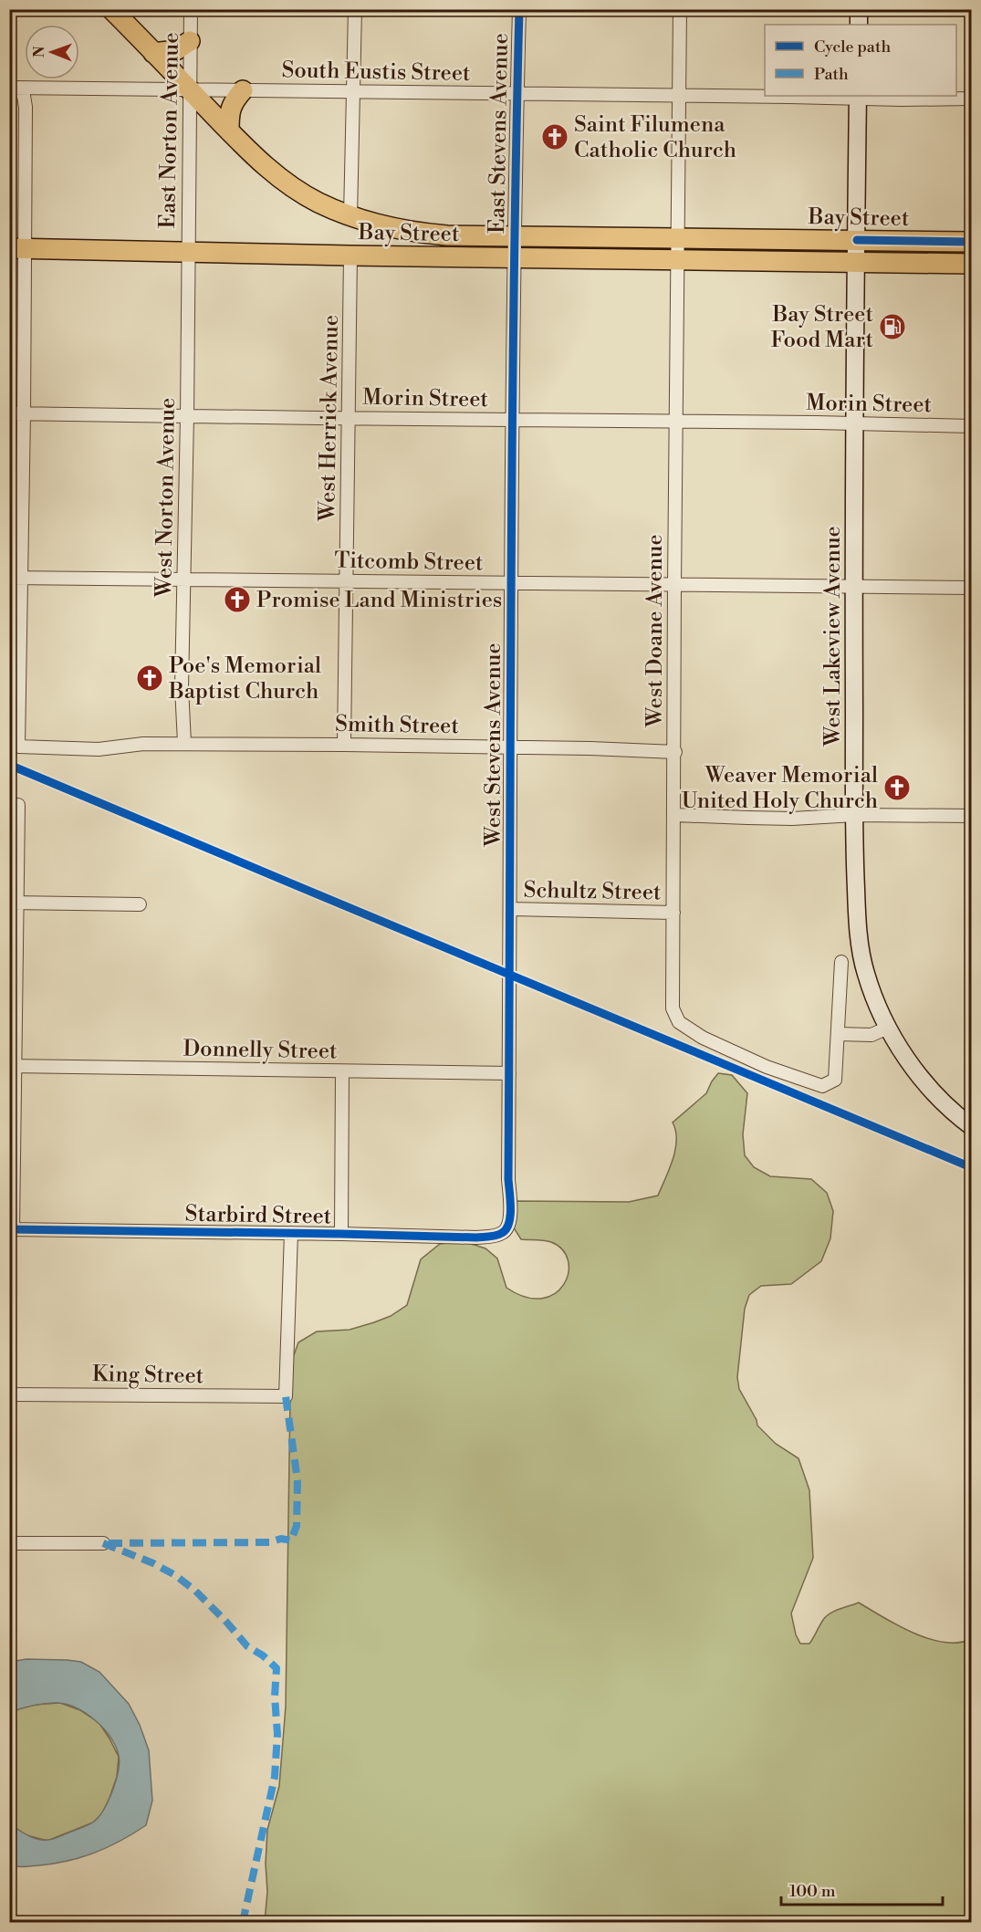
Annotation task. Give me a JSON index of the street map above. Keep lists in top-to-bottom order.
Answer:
{
  "streets": {
    "main road": ["Bay Street"],
    "street": [
      "South Eustis Street",
      "East Norton Avenue",
      "East Stevens Avenue",
      "Morin Street",
      "West Herrick Avenue",
      "West Norton Avenue",
      "Titcomb Street",
      "West Doane Avenue",
      "West Lakeview Avenue",
      "Smith Street",
      "West Stevens Avenue",
      "Schultz Street",
      "Donnelly Street",
      "Starbird Street",
      "King Street"
    ]
  },
  "crossings": [
    ["South Eustis Street", "East Norton Avenue"],
    ["South Eustis Street", "East Stevens Avenue"],
    ["South Eustis Street", "Bay Street"],
    ["South Eustis Street", "West Doane Avenue"],
    ["South Eustis Street", "West Lakeview Avenue"],
    ["East Norton Avenue", "Bay Street"],
    ["East Norton Avenue", "West Norton Avenue"],
    ["East Stevens Avenue", "Bay Street"],
    ["East Stevens Avenue", "West Stevens Avenue"],
    ["Bay Street", "West Herrick Avenue"],
    ["Bay Street", "West Norton Avenue"],
    ["Bay Street", "West Doane Avenue"],
    ["Bay Street", "West Lakeview Avenue"],
    ["Bay Street", "West Stevens Avenue"],
    ["Morin Street", "West Herrick Avenue"],
    ["Morin Street", "West Norton Avenue"],
    ["Morin Street", "West Doane Avenue"],
    ["Morin Street", "West Lakeview Avenue"],
    ["Morin Street", "West Stevens Avenue"],
    ["West Herrick Avenue", "Titcomb Street"],
    ["West Herrick Avenue", "Smith Street"],
    ["West Norton Avenue", "Titcomb Street"],
    ["West Norton Avenue", "Smith Street"],
    ["Titcomb Street", "West Doane Avenue"],
    ["Titcomb Street", "West Lakeview Avenue"],
    ["Titcomb Street", "Smith Street"],
    ["Titcomb Street", "West Stevens Avenue"],
    ["West Doane Avenue", "Smith Street"],
    ["West Doane Avenue", "Schultz Street"],
    ["Smith Street", "West Stevens Avenue"],
    ["West Stevens Avenue", "Schultz Street"],
    ["West Stevens Avenue", "Donnelly Street"],
    ["West Stevens Avenue", "Starbird Street"],
    ["Starbird Street", "King Street"]
  ],
  "places": {
    "church": [
      "Saint Filumena Catholic Church",
      "Promise Land Ministries",
      "Poe's Memorial Baptist Church",
      "Weaver Memorial United Holy Church"
    ],
    "fuel station": ["Bay Street Food Mart"]
  },
  "legend": ["Cycle path", "Path"],
  "scale_bar": "100 m",
  "north": "left"
}
